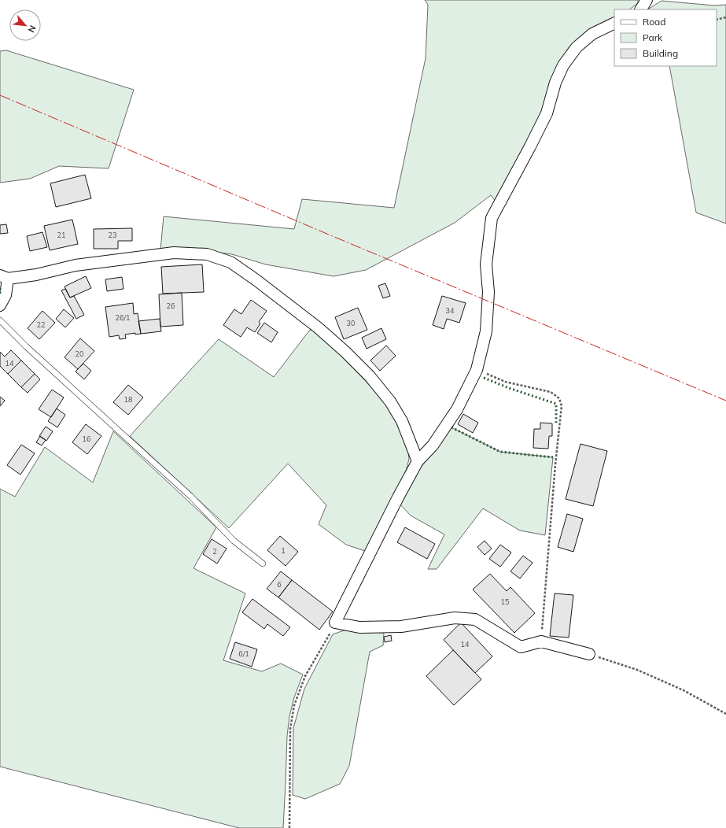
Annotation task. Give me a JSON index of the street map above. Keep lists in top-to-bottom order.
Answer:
{
  "house_numbers": [
    "21",
    "23",
    "26",
    "34",
    "26/1",
    "30",
    "22",
    "20",
    "14",
    "18",
    "16",
    "1",
    "2",
    "6",
    "15",
    "14",
    "6/1"
  ],
  "legend": ["Road", "Park", "Building"],
  "north": "bottom right"
}
